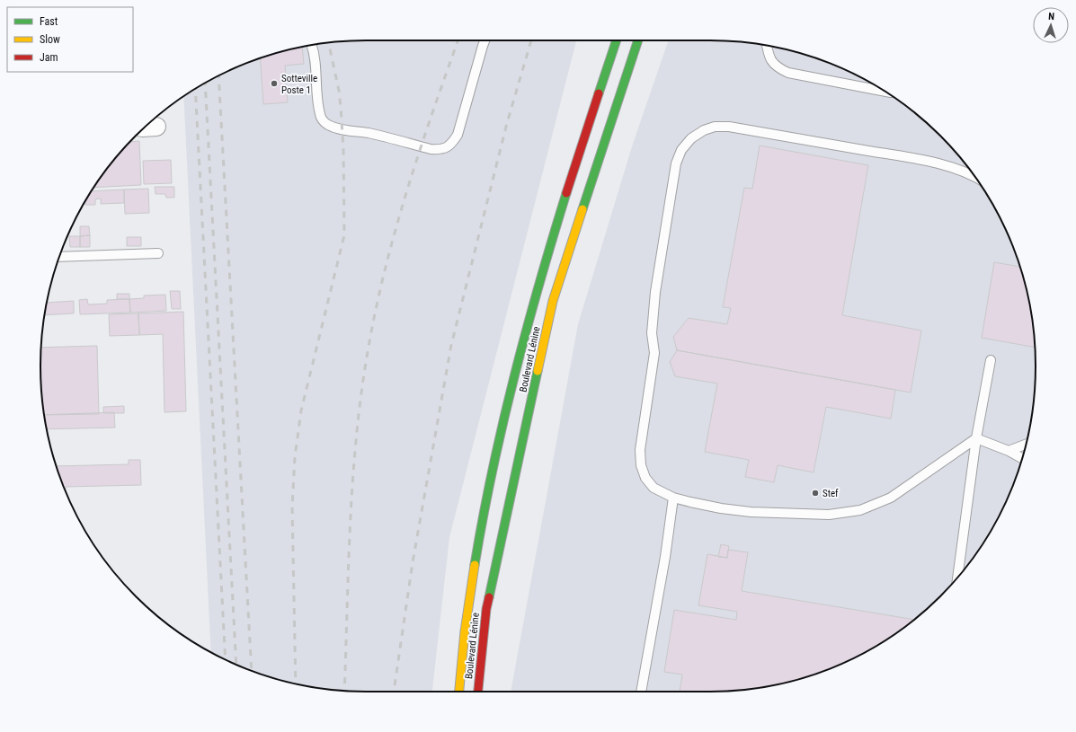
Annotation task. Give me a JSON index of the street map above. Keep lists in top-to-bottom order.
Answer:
{
  "streets": {
    "main road": ["Boulevard Lénine"]
  },
  "places": ["Sotteville Poste 1", "Stef"],
  "legend": ["Fast", "Slow", "Jam"],
  "north": "top"
}
